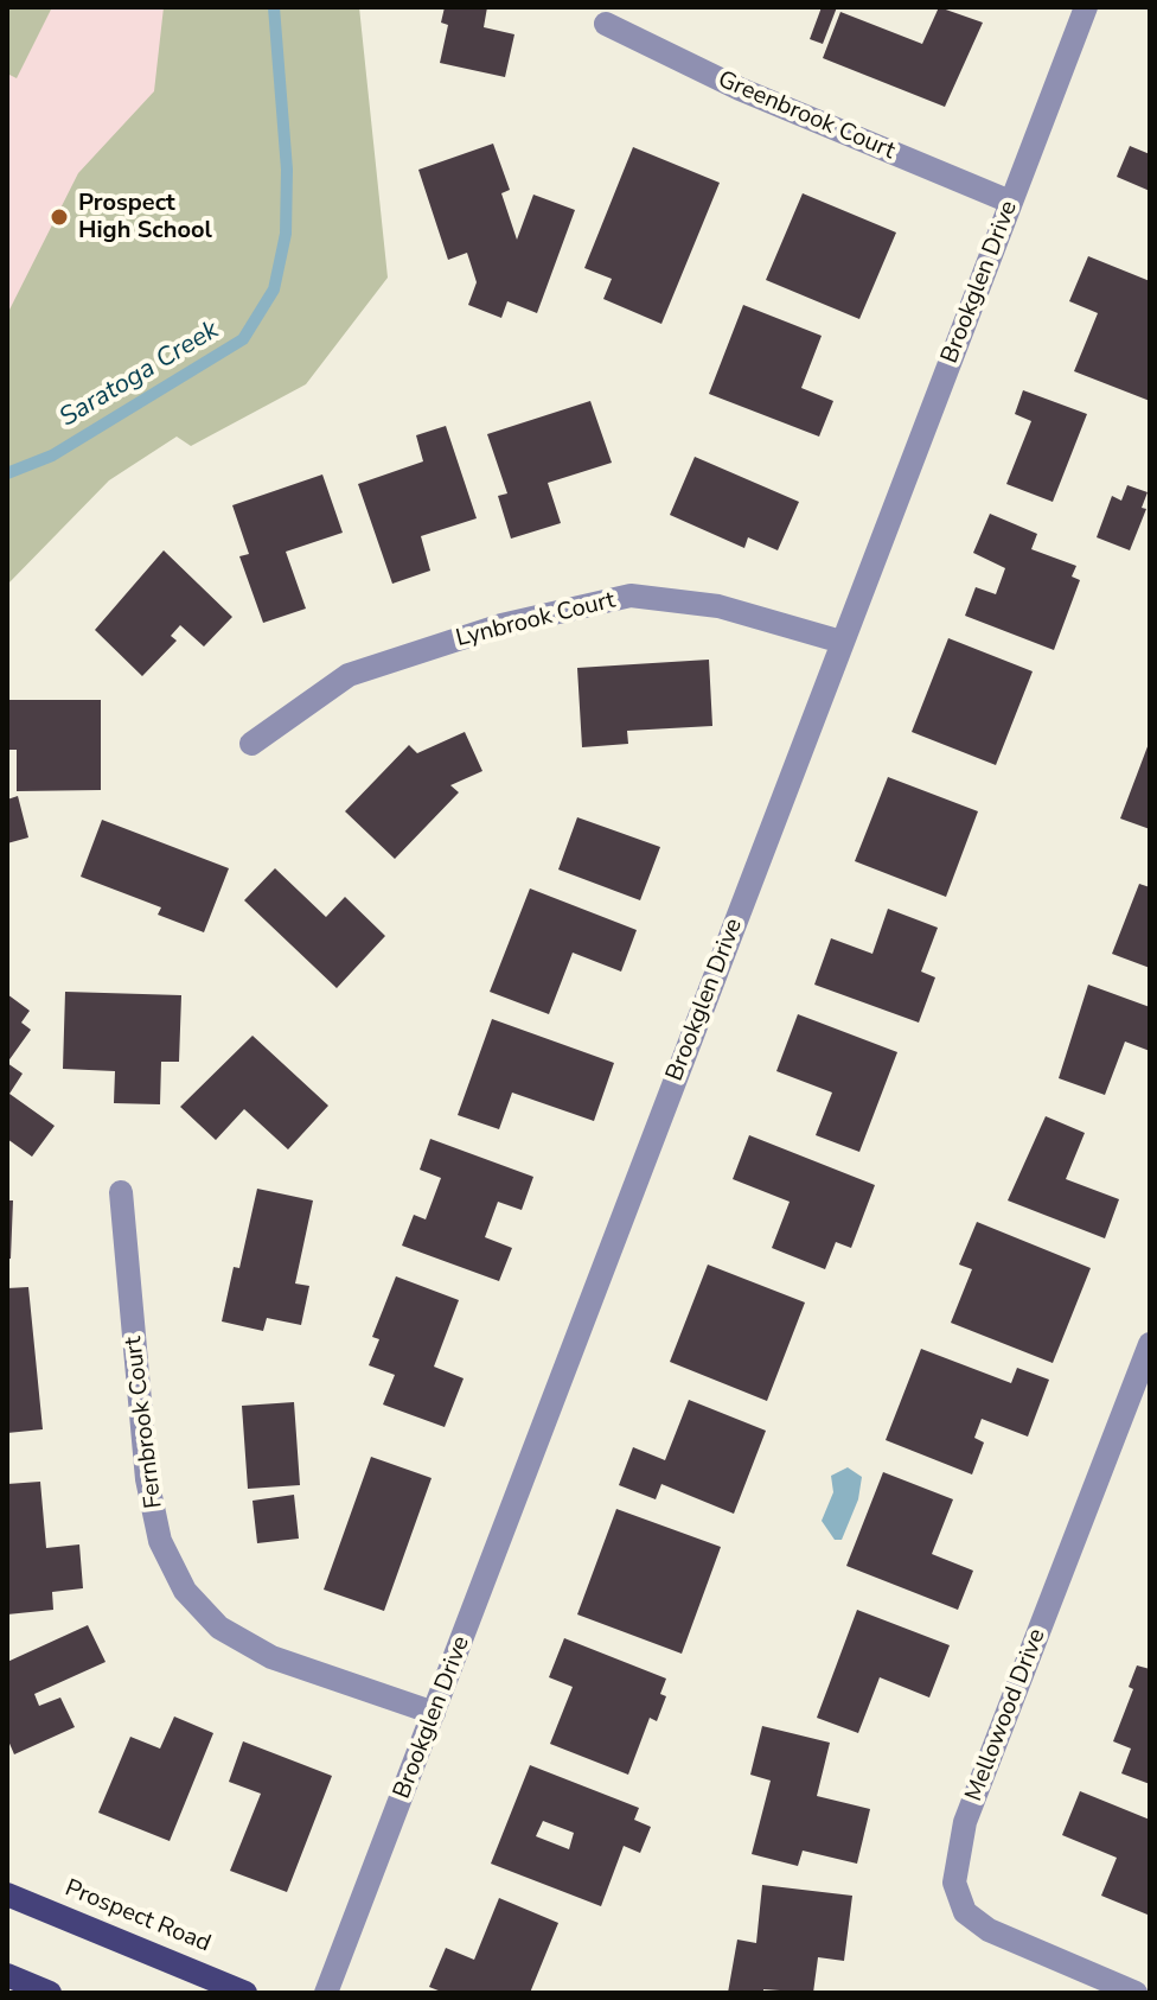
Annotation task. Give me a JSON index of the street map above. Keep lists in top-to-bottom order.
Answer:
{
  "streets": {
    "main road": ["Prospect Road"],
    "street": [
      "Greenbrook Court",
      "Brookglen Drive",
      "Lynbrook Court",
      "Fernbrook Court",
      "Mellowood Drive"
    ]
  },
  "crossings": [
    ["Greenbrook Court", "Brookglen Drive"],
    ["Brookglen Drive", "Lynbrook Court"],
    ["Brookglen Drive", "Fernbrook Court"]
  ],
  "water": ["Saratoga Creek"],
  "places": ["Prospect High School"]
}
